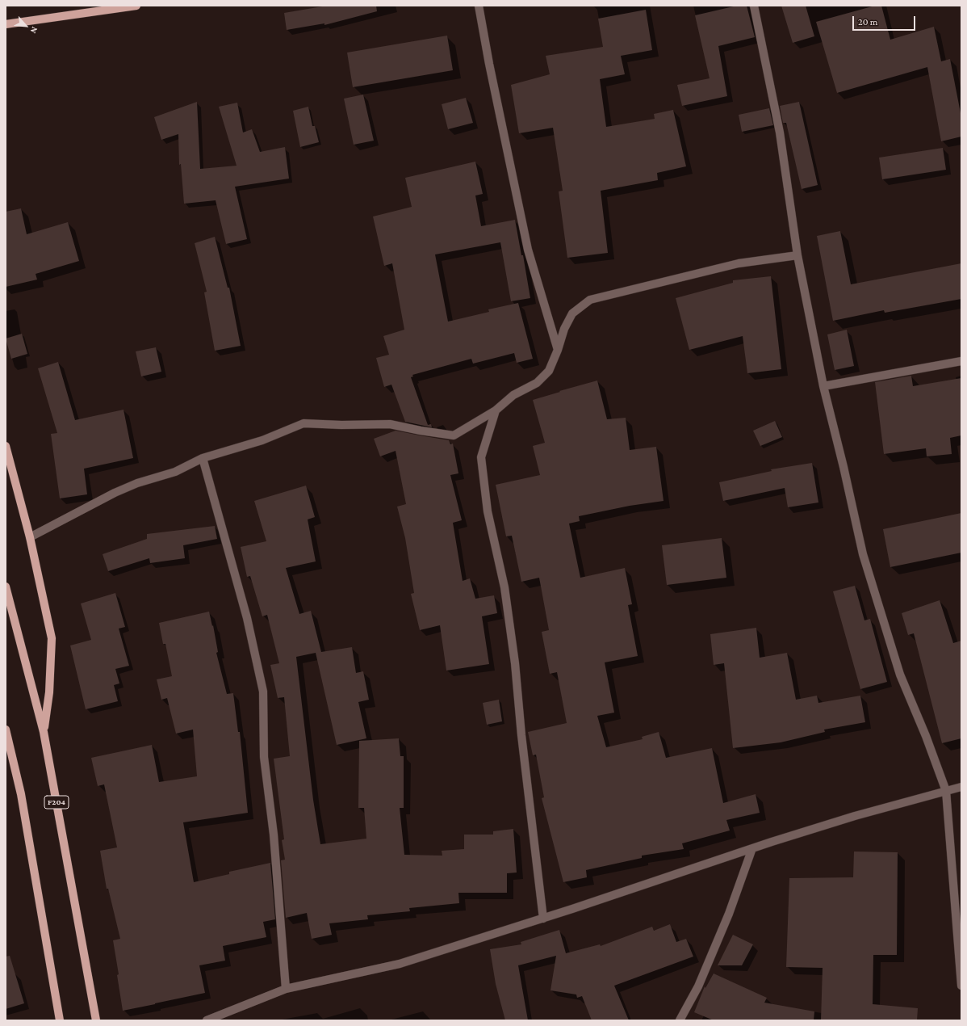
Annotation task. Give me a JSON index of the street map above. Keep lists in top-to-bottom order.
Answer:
{
  "streets": {
    "main road": ["F204"]
  },
  "scale_bar": "20 m",
  "north": "bottom right"
}
